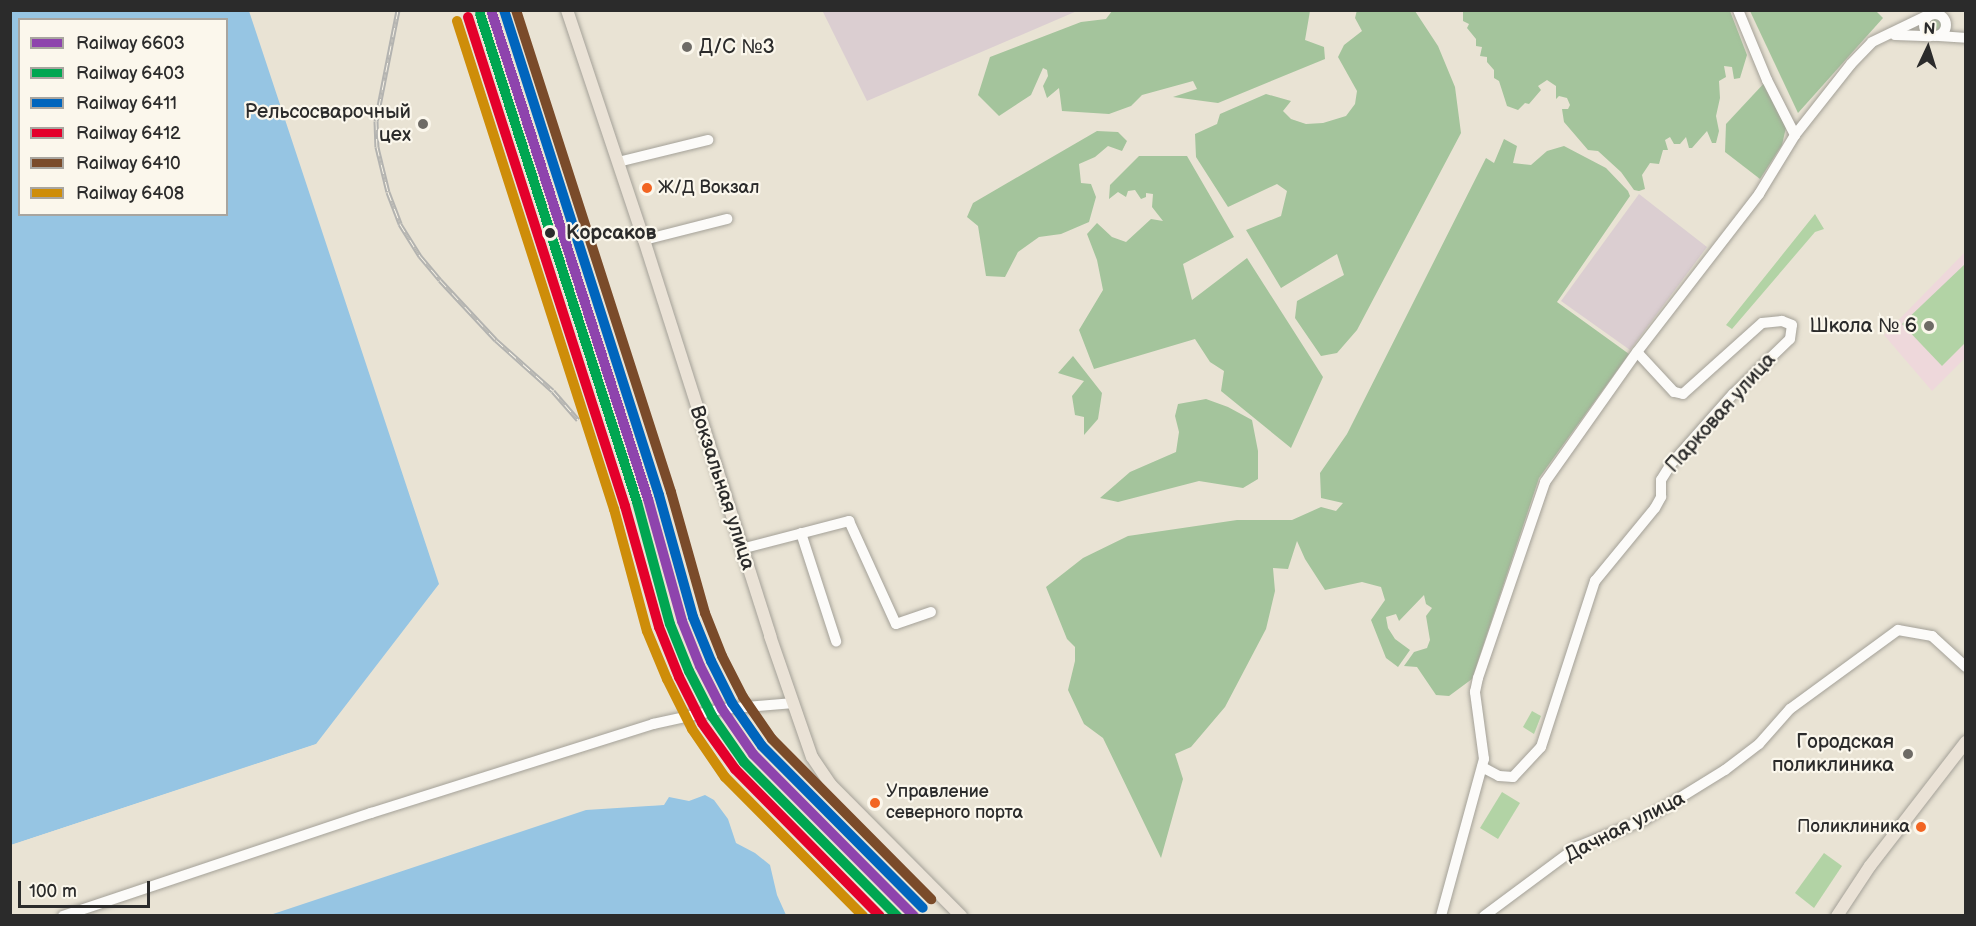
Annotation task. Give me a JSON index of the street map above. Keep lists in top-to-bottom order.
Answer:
{
  "streets": {
    "main road": ["Вокзальная улица"],
    "street": ["Парковая улица", "Дачная улица"]
  },
  "places": [
    "Д/С №3",
    "Рельсосварочный цех",
    "Ж/Д Вокзал",
    "Корсаков",
    "Школа № 6",
    "Городская поликлиника",
    "Управление северного порта",
    "Поликлиника"
  ],
  "lines": [
    "rail line 6603",
    "rail line 6411",
    "rail line 6410",
    "rail line 6403",
    "rail line 6412",
    "rail line 6408"
  ],
  "legend": [
    "Railway 6603",
    "Railway 6403",
    "Railway 6411",
    "Railway 6412",
    "Railway 6410",
    "Railway 6408"
  ],
  "scale_bar": "100 m",
  "north": "top"
}
